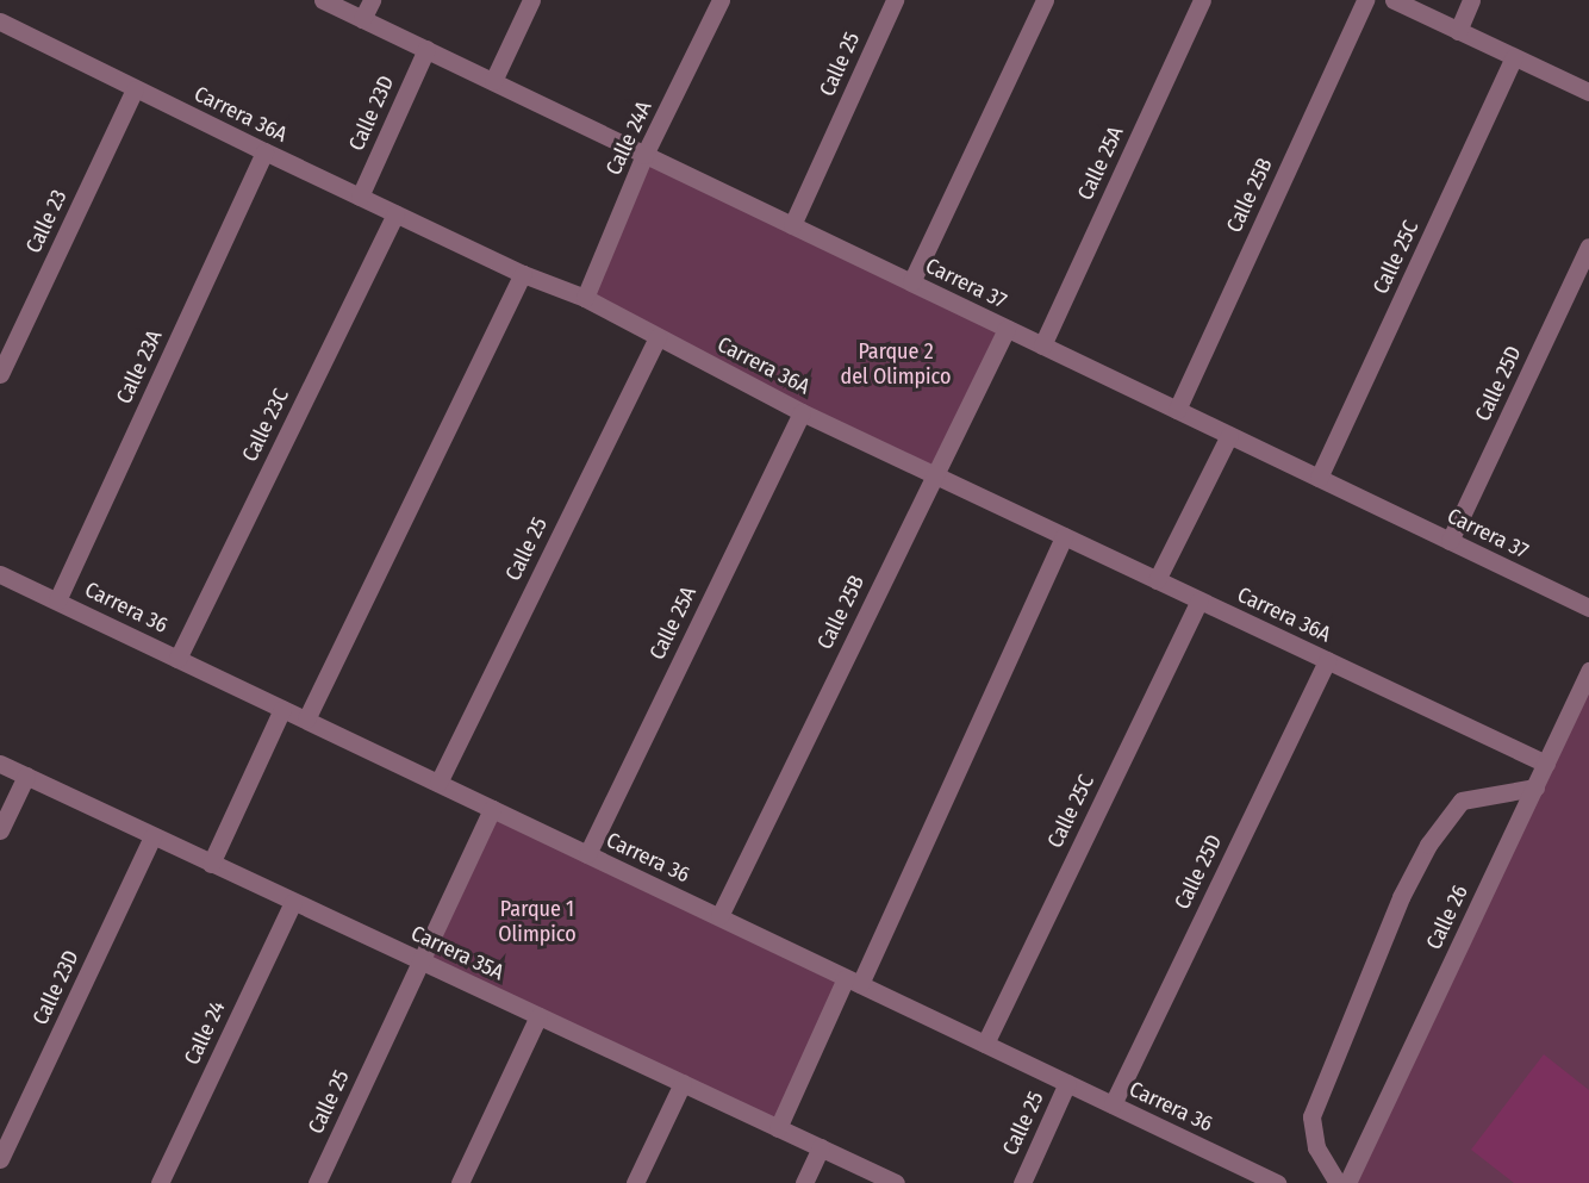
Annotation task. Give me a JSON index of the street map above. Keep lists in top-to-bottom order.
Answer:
{
  "streets": {
    "street": [
      "Calle 25",
      "Calle 23D",
      "Carrera 36A",
      "Calle 24A",
      "Calle 25A",
      "Calle 25B",
      "Calle 23",
      "Calle 25C",
      "Carrera 37",
      "Calle 23A",
      "Calle 25D",
      "Calle 23C",
      "Carrera 36",
      "Calle 26",
      "Carrera 35A",
      "Calle 24"
    ]
  },
  "crossings": [
    ["Calle 25", "Carrera 36A"],
    ["Calle 25", "Carrera 37"],
    ["Calle 25", "Carrera 36"],
    ["Calle 25", "Carrera 35A"],
    ["Calle 23D", "Carrera 36A"],
    ["Calle 23D", "Carrera 37"],
    ["Calle 23D", "Carrera 35A"],
    ["Carrera 36A", "Calle 24A"],
    ["Carrera 36A", "Calle 25A"],
    ["Carrera 36A", "Calle 25B"],
    ["Carrera 36A", "Calle 23"],
    ["Carrera 36A", "Calle 25C"],
    ["Carrera 36A", "Calle 23A"],
    ["Carrera 36A", "Calle 25D"],
    ["Carrera 36A", "Calle 23C"],
    ["Carrera 36A", "Calle 26"],
    ["Calle 24A", "Carrera 37"],
    ["Calle 25A", "Carrera 37"],
    ["Calle 25A", "Carrera 36"],
    ["Calle 25B", "Carrera 37"],
    ["Calle 25B", "Carrera 36"],
    ["Calle 25C", "Carrera 37"],
    ["Calle 25C", "Carrera 36"],
    ["Carrera 37", "Calle 25D"],
    ["Calle 23A", "Carrera 36"],
    ["Calle 25D", "Carrera 36"],
    ["Calle 23C", "Carrera 36"],
    ["Carrera 35A", "Calle 24"]
  ],
  "parks": ["Parque 2 del Olimpico", "Parque 1 Olimpico"]
}
